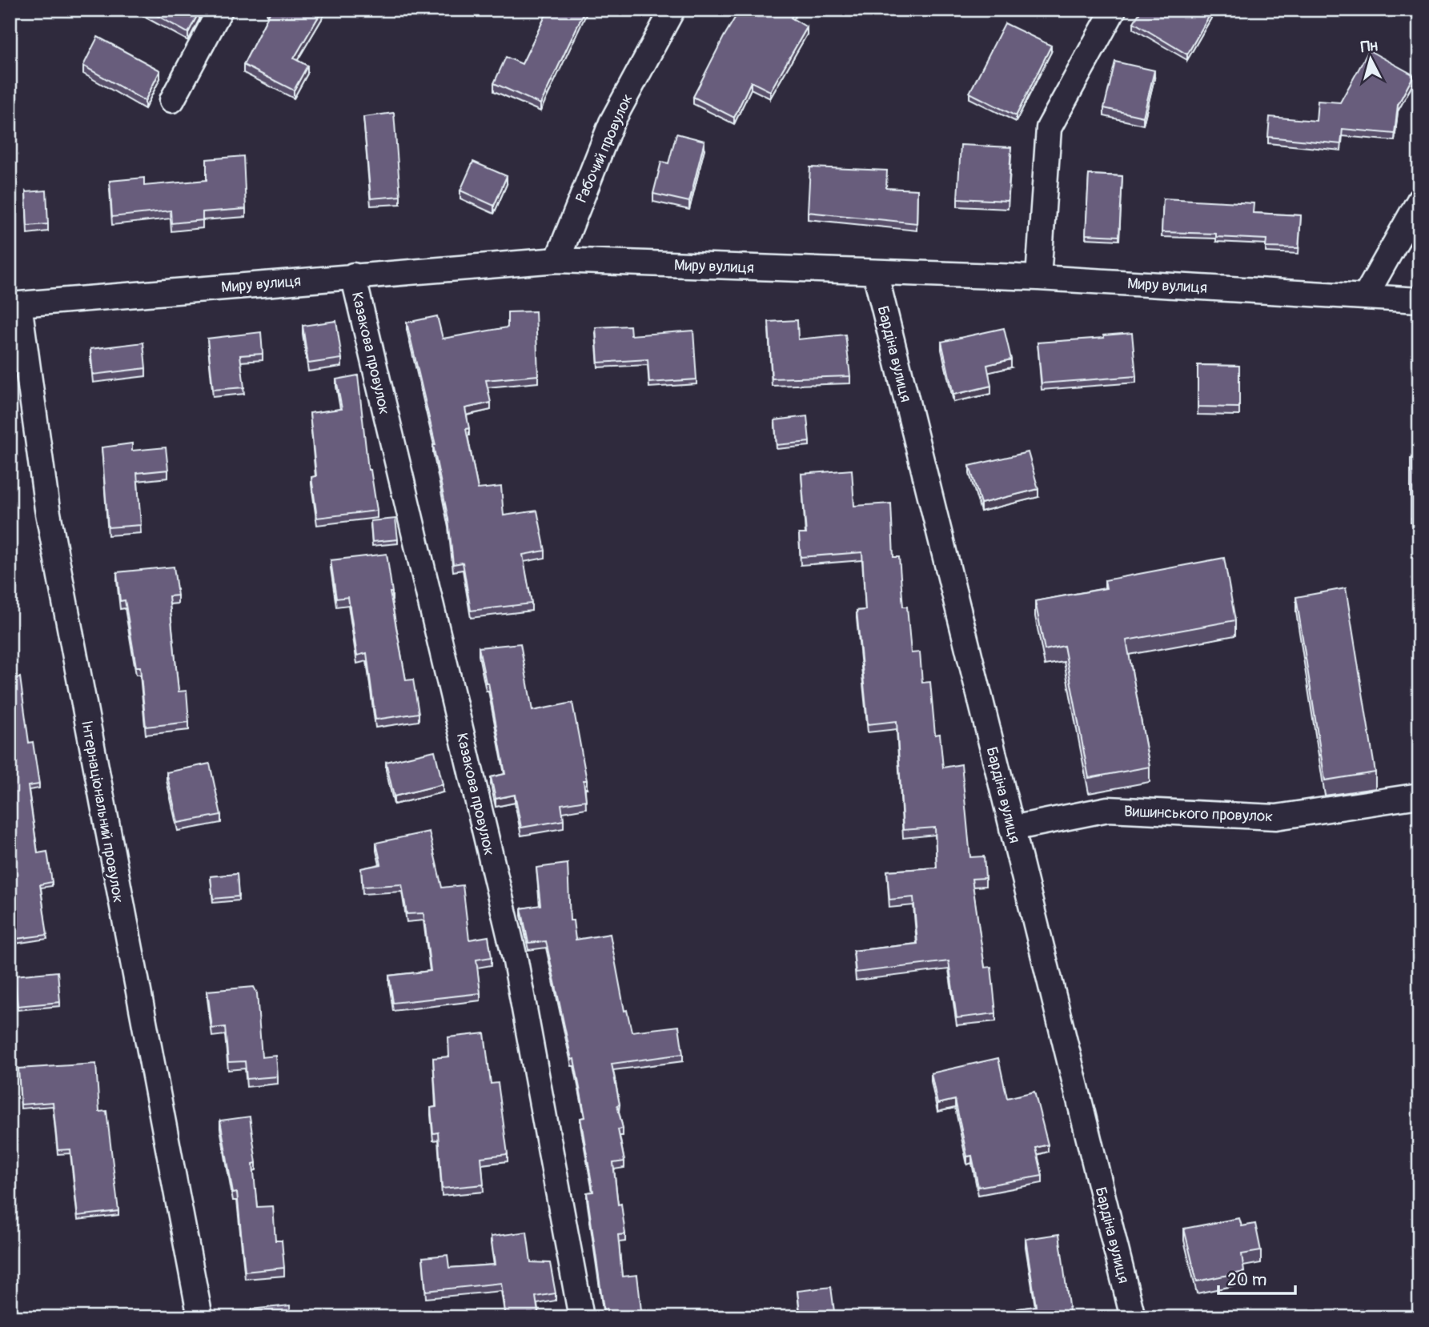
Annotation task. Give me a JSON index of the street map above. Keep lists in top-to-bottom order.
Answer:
{
  "streets": {
    "street": [
      "Рабочий провулок",
      "Миру вулиця",
      "Казакова провулок",
      "Бардіна вулиця",
      "Інтернаціональний провулок",
      "Вишинського провулок"
    ]
  },
  "crossings": [
    ["Рабочий провулок", "Миру вулиця"],
    ["Миру вулиця", "Казакова провулок"],
    ["Миру вулиця", "Бардіна вулиця"],
    ["Миру вулиця", "Інтернаціональний провулок"],
    ["Бардіна вулиця", "Вишинського провулок"]
  ],
  "scale_bar": "20 m",
  "north": "top"
}
